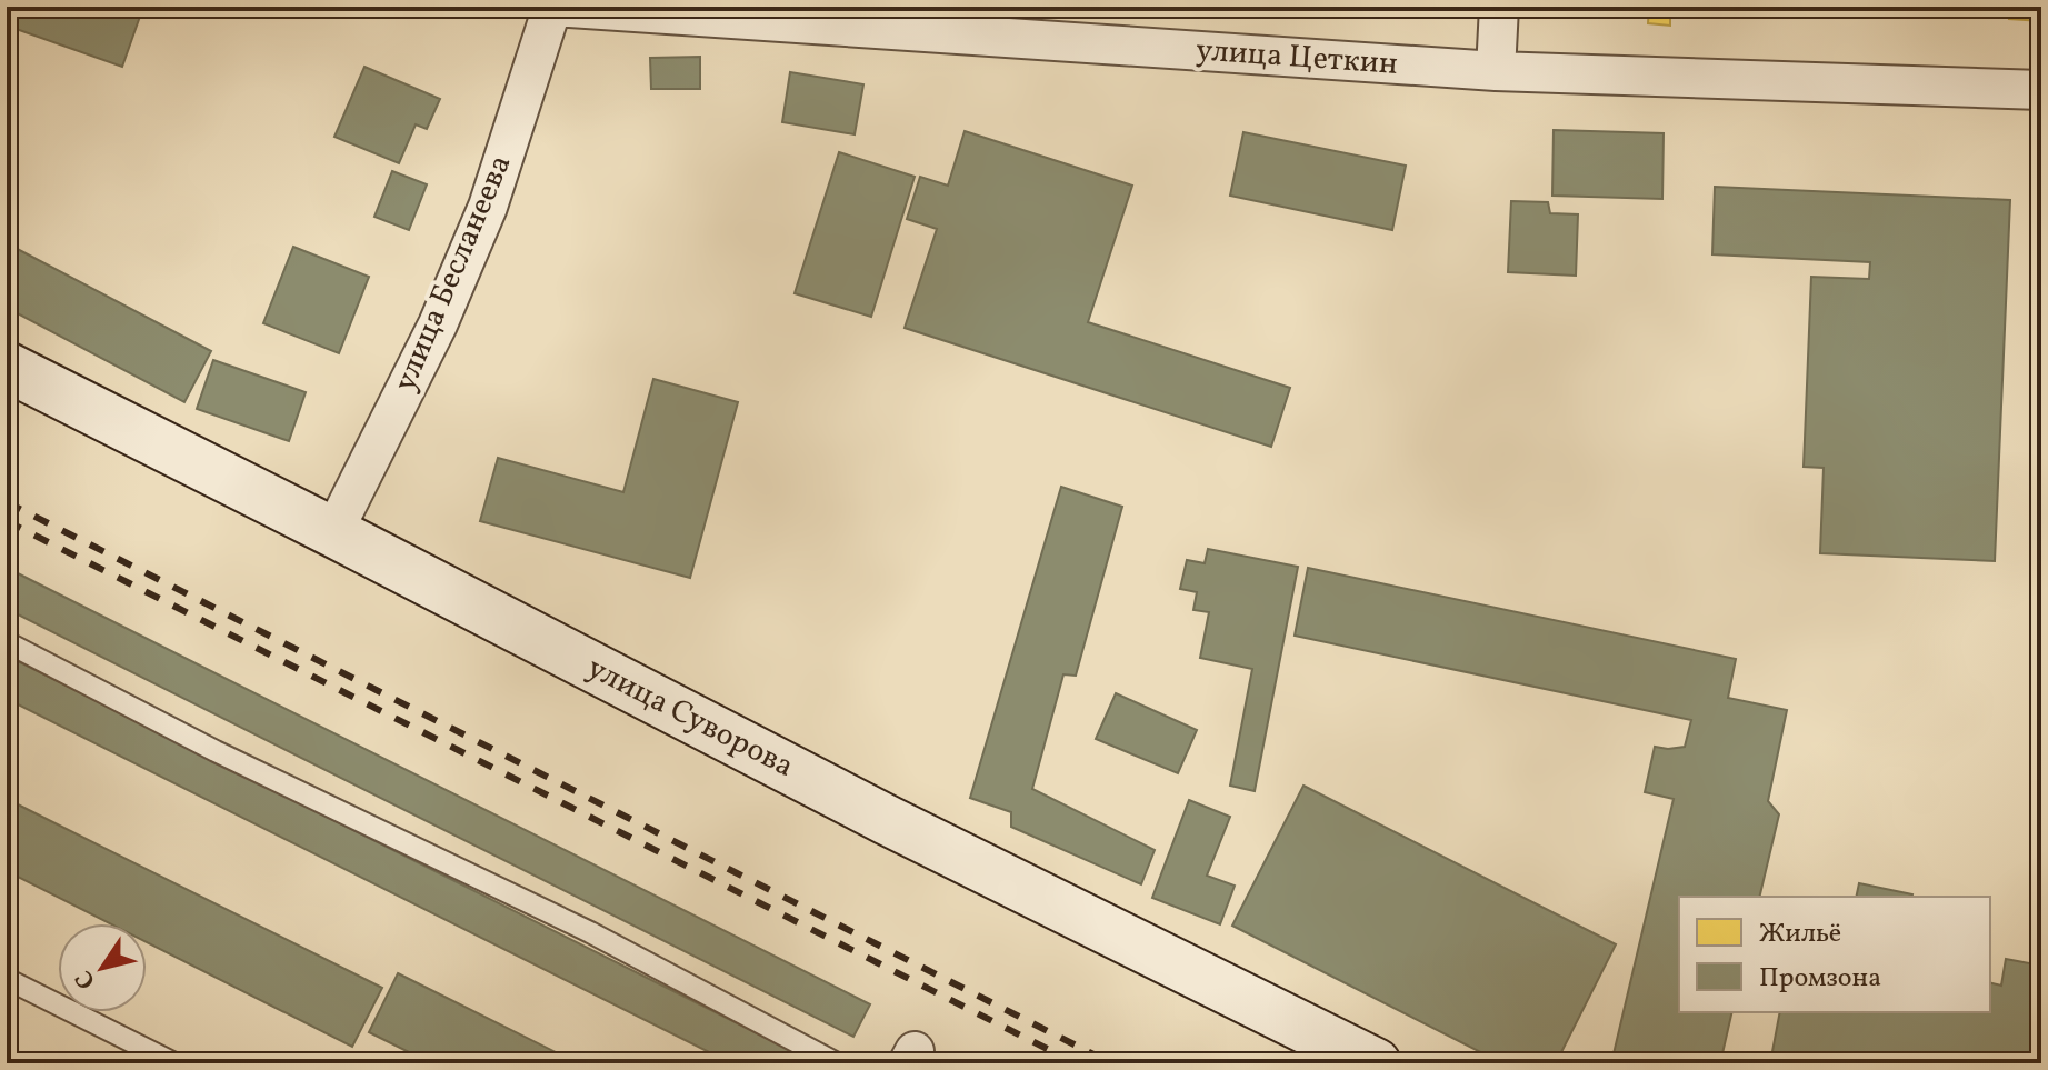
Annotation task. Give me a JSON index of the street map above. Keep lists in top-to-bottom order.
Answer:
{
  "streets": {
    "main road": ["улица Суворова"],
    "street": ["улица Цеткин", "улица Бесланеева"]
  },
  "crossings": [
    ["улица Цеткин", "улица Бесланеева"],
    ["улица Бесланеева", "улица Суворова"]
  ],
  "legend": ["Жильё", "Промзона"],
  "north": "bottom left"
}
